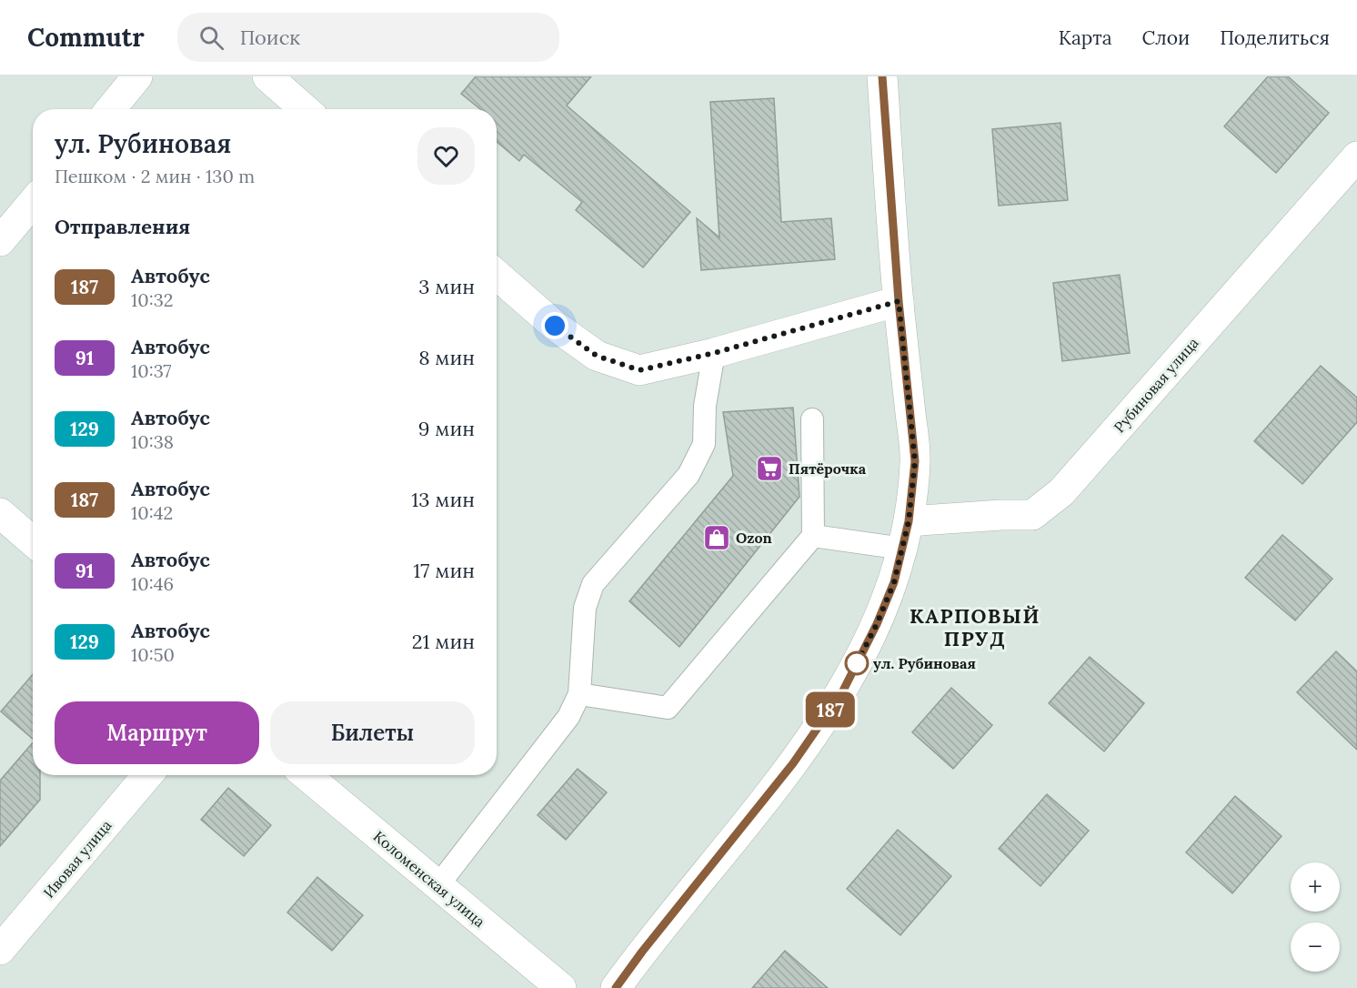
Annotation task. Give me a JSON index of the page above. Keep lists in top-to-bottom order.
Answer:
{
  "streets": {
    "street": ["Рубиновая улица", "Ивовая улица", "Коломенская улица"]
  },
  "districts": ["КАРПОВЫЙ ПРУД"],
  "places": {
    "supermarket": ["Пятёрочка"],
    "shop": ["Ozon"],
    "other": ["ул. Рубиновая"]
  },
  "lines": ["bus line 187"],
  "page": {
    "header": "Commutr",
    "search": "Поиск",
    "nav": ["Карта", "Слои", "Поделиться"],
    "on_map": "187",
    "heading": [
      ["ул. Рубиновая", "Пешком · 2 мин · 130 m"],
      "Отправления"
    ],
    "list": [
      {
        "mark": "187",
        "name": "Автобус",
        "note": "10:32",
        "value": "3 мин"
      },
      {
        "mark": "91",
        "name": "Автобус",
        "note": "10:37",
        "value": "8 мин"
      },
      {
        "mark": "129",
        "name": "Автобус",
        "note": "10:38",
        "value": "9 мин"
      },
      {
        "mark": "187",
        "name": "Автобус",
        "note": "10:42",
        "value": "13 мин"
      },
      {
        "mark": "91",
        "name": "Автобус",
        "note": "10:46",
        "value": "17 мин"
      },
      {
        "mark": "129",
        "name": "Автобус",
        "note": "10:50",
        "value": "21 мин"
      }
    ],
    "buttons": ["Маршрут", "Билеты"],
    "map_buttons": ["+", "−"]
  }
}
